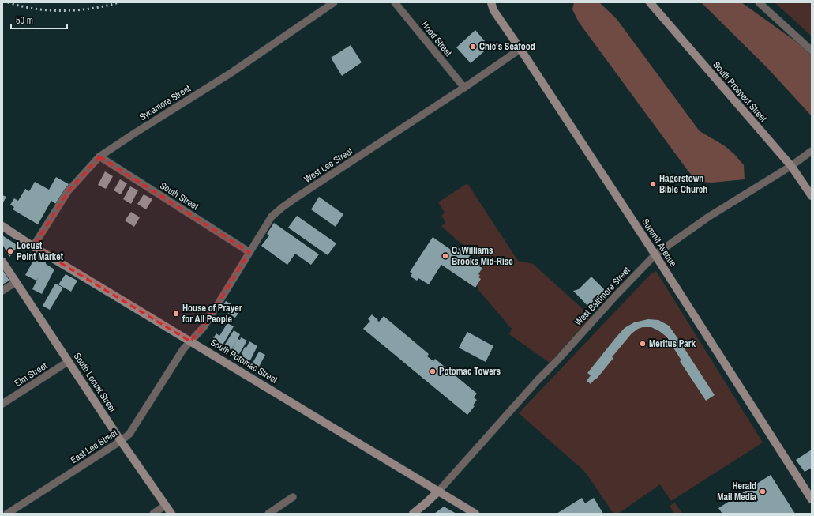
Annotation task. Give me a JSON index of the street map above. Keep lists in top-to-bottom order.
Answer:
{
  "streets": {
    "main road": [
      "South Prospect Street",
      "Summit Avenue",
      "South Potomac Street",
      "South Locust Street"
    ],
    "street": [
      "Hood Street",
      "Sycamore Street",
      "West Lee Street",
      "South Street",
      "West Baltimore Street",
      "Elm Street",
      "East Lee Street"
    ]
  },
  "crossings": [
    ["Hood Street", "West Lee Street"],
    ["South Prospect Street", "West Baltimore Street"],
    ["Sycamore Street", "South Street"],
    ["Sycamore Street", "South Potomac Street"],
    ["West Lee Street", "South Street"],
    ["West Lee Street", "Summit Avenue"],
    ["West Lee Street", "South Potomac Street"],
    ["West Lee Street", "East Lee Street"],
    ["Summit Avenue", "West Baltimore Street"],
    ["West Baltimore Street", "South Potomac Street"],
    ["South Potomac Street", "East Lee Street"],
    ["Elm Street", "South Locust Street"],
    ["South Locust Street", "East Lee Street"]
  ],
  "places": [
    "Chic's Seafood",
    "Hagerstown Bible Church",
    "Locust Point Market",
    "C. Williams Brooks Mid‐Rise",
    "House of Prayer for All People",
    "Meritus Park",
    "Potomac Towers",
    "Herald Mail Media"
  ],
  "scale_bar": "50 m"
}
